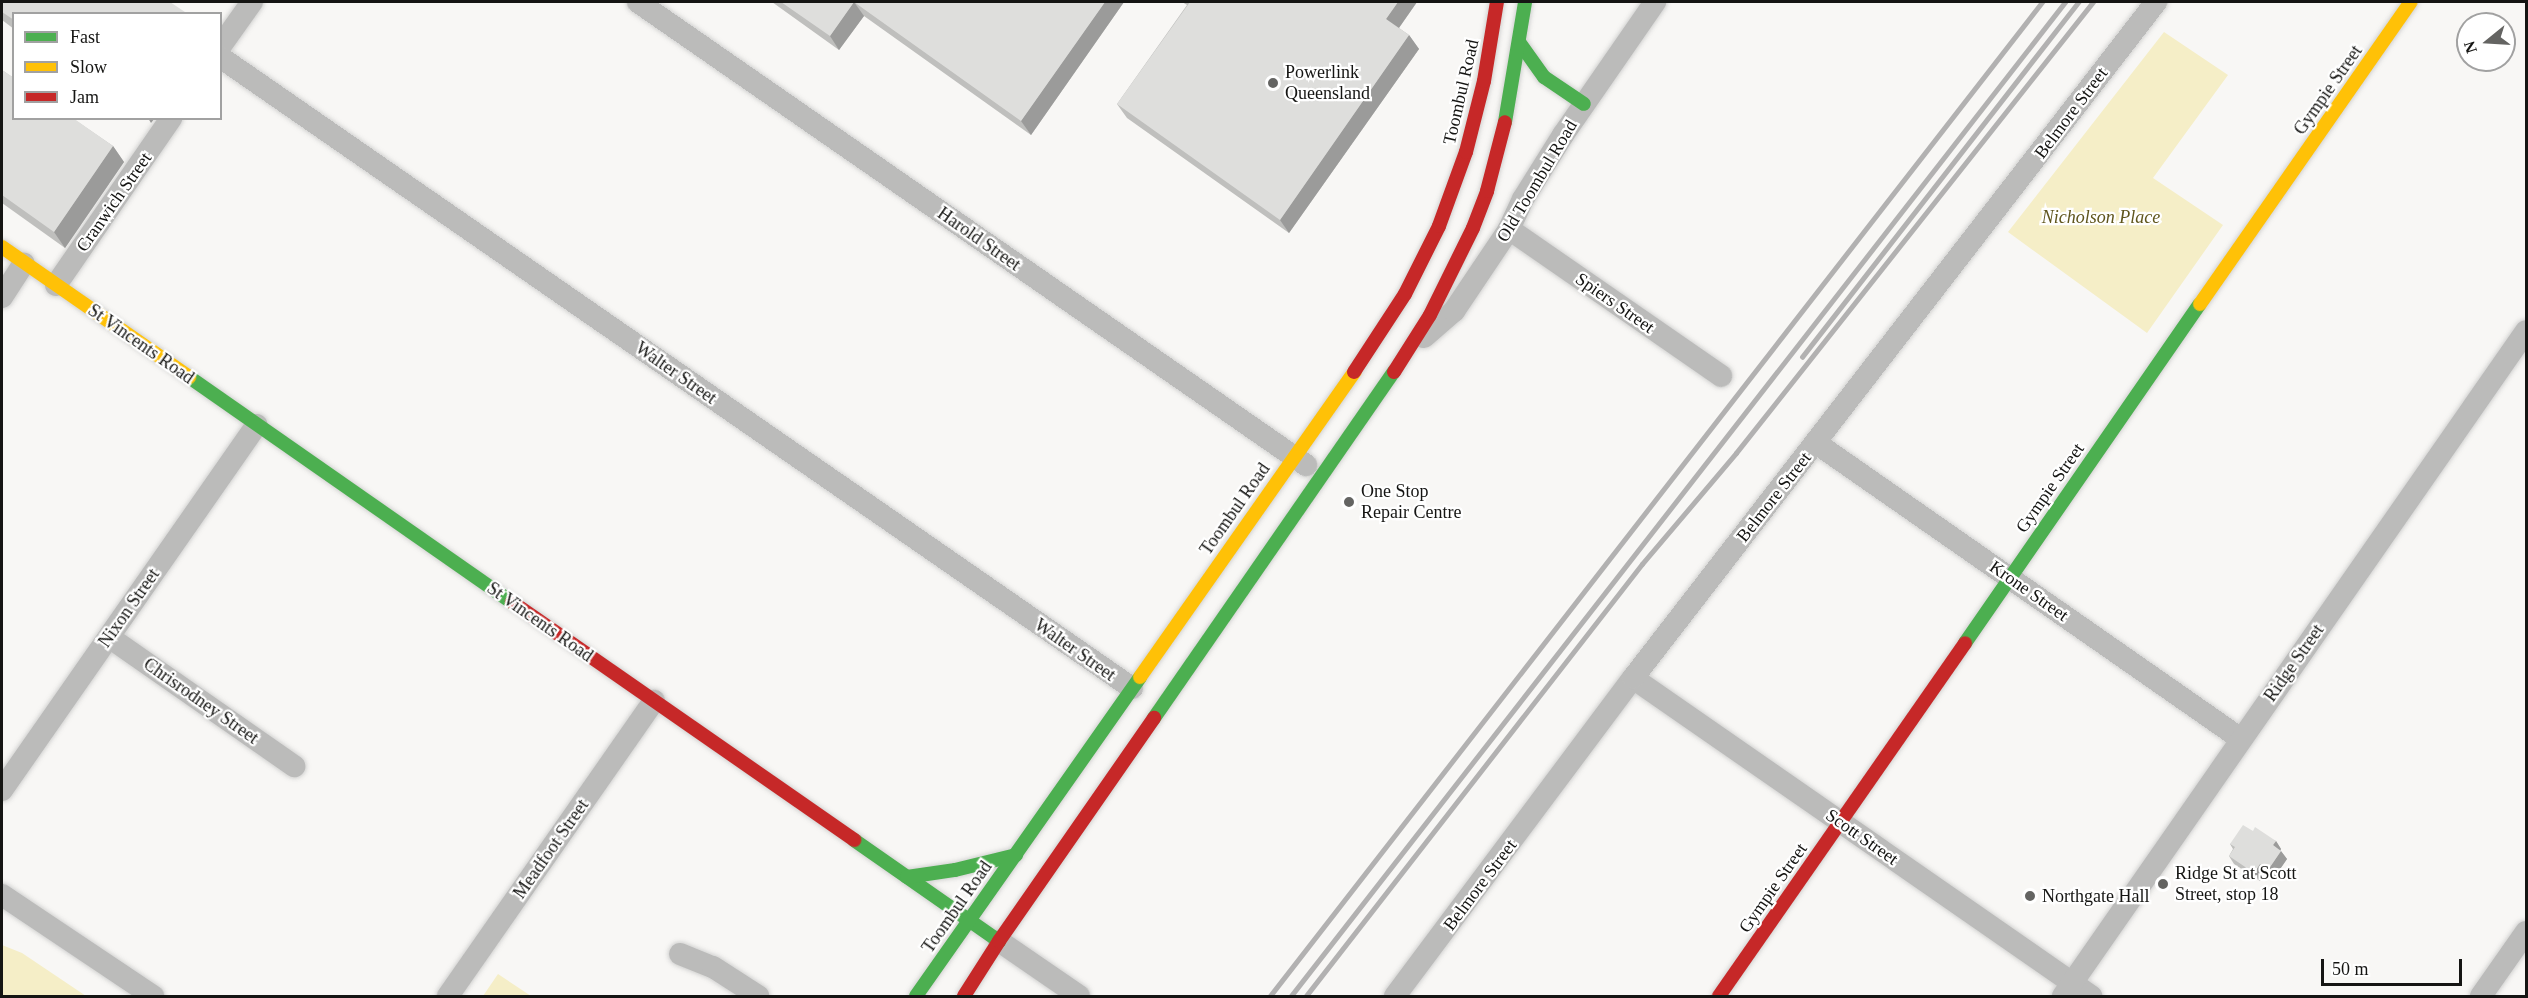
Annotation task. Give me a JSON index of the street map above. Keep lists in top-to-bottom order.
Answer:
{
  "streets": {
    "main road": ["Gympie Street", "Toombul Road", "St Vincents Road"],
    "street": [
      "Belmore Street",
      "Old Toombul Road",
      "Cranwich Street",
      "Harold Street",
      "Spiers Street",
      "Walter Street",
      "Krone Street",
      "Nixon Street",
      "Ridge Street",
      "Chrisrodney Street",
      "Scott Street",
      "Meadfoot Street"
    ]
  },
  "crossings": [
    ["Gympie Street", "Krone Street"],
    ["Gympie Street", "Scott Street"],
    ["Toombul Road", "Harold Street"],
    ["Toombul Road", "St Vincents Road"],
    ["Toombul Road", "Walter Street"],
    ["Belmore Street", "Krone Street"],
    ["Belmore Street", "Scott Street"],
    ["Old Toombul Road", "Spiers Street"],
    ["Cranwich Street", "St Vincents Road"],
    ["St Vincents Road", "Nixon Street"],
    ["St Vincents Road", "Meadfoot Street"],
    ["Krone Street", "Ridge Street"],
    ["Nixon Street", "Chrisrodney Street"],
    ["Ridge Street", "Scott Street"]
  ],
  "parks": ["Nicholson Place"],
  "places": [
    "Powerlink Queensland",
    "One Stop Repair Centre",
    "Ridge St at Scott Street, stop 18",
    "Northgate Hall"
  ],
  "legend": ["Fast", "Slow", "Jam"],
  "scale_bar": "50 m",
  "north": "left"
}
